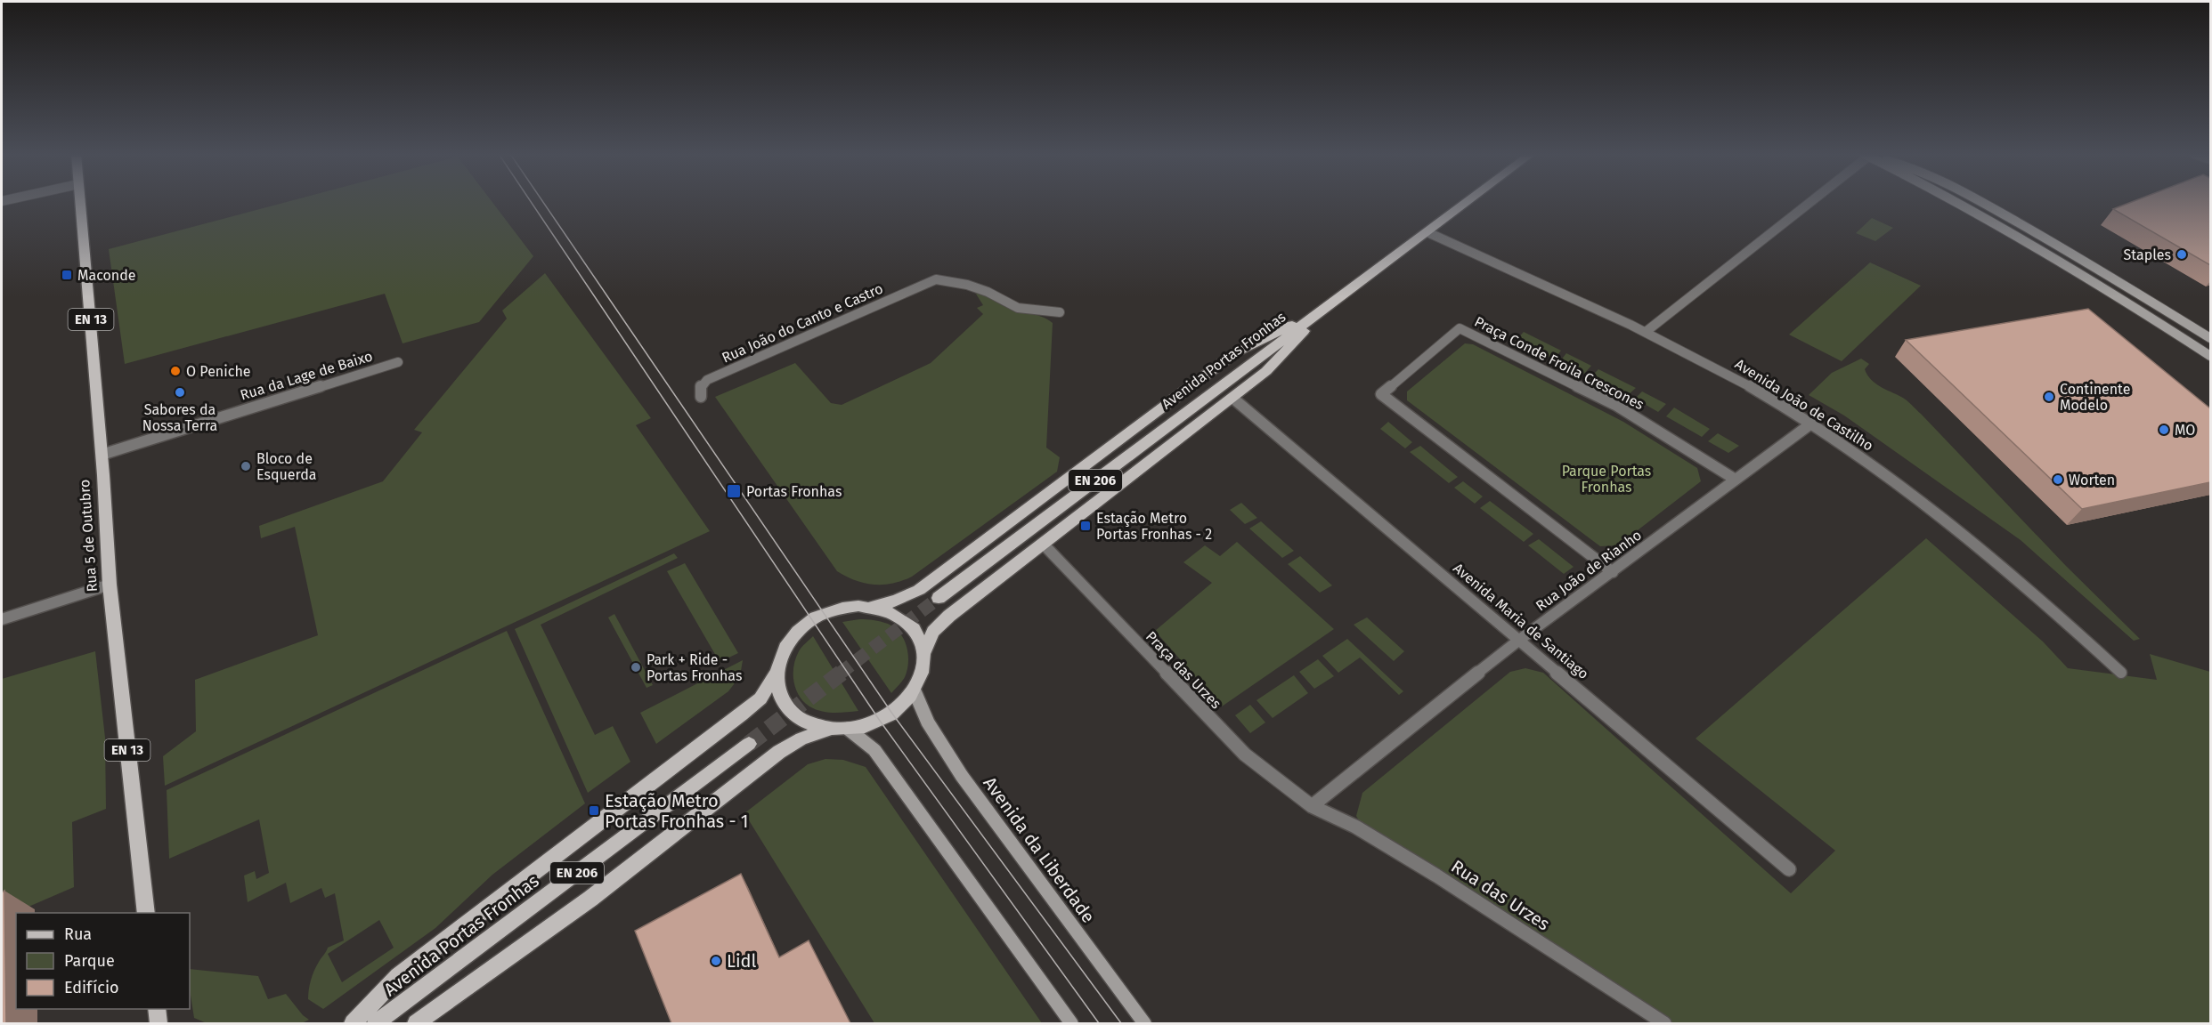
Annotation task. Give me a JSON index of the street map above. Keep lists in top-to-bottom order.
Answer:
{
  "streets": {
    "main road": [
      "EN 13",
      "Avenida Portas Fronhas",
      "EN 206",
      "Rua 5 de Outubro",
      "Avenida da Liberdade"
    ],
    "street": [
      "Rua João do Canto e Castro",
      "Praça Conde Froila Crescones",
      "Rua da Lage de Baixo",
      "Avenida João de Castilho",
      "Rua João de Rianho",
      "Avenida Maria de Santiago",
      "Praça das Urzes",
      "Rua das Urzes"
    ]
  },
  "crossings": [
    ["Avenida Portas Fronhas", "Avenida João de Castilho"],
    ["Praça Conde Froila Crescones", "Rua João de Rianho"],
    ["Rua da Lage de Baixo", "Rua 5 de Outubro"],
    ["Avenida João de Castilho", "Rua João de Rianho"],
    ["Rua João de Rianho", "Avenida Maria de Santiago"],
    ["Rua João de Rianho", "Praça das Urzes"],
    ["Rua João de Rianho", "Rua das Urzes"],
    ["Praça das Urzes", "Rua das Urzes"]
  ],
  "parks": ["Parque Portas Fronhas"],
  "places": {
    "other": [
      "Staples",
      "O Peniche",
      "Sabores da Nossa Terra",
      "Continente Modelo",
      "MO",
      "Bloco de Esquerda",
      "Worten",
      "Park + Ride - Portas Fronhas",
      "Lidl"
    ],
    "transit": [
      "Maconde",
      "Portas Fronhas",
      "Estação Metro Portas Fronhas - 2",
      "Estação Metro Portas Fronhas - 1"
    ]
  },
  "legend": ["Rua", "Parque", "Edifício"]
}
